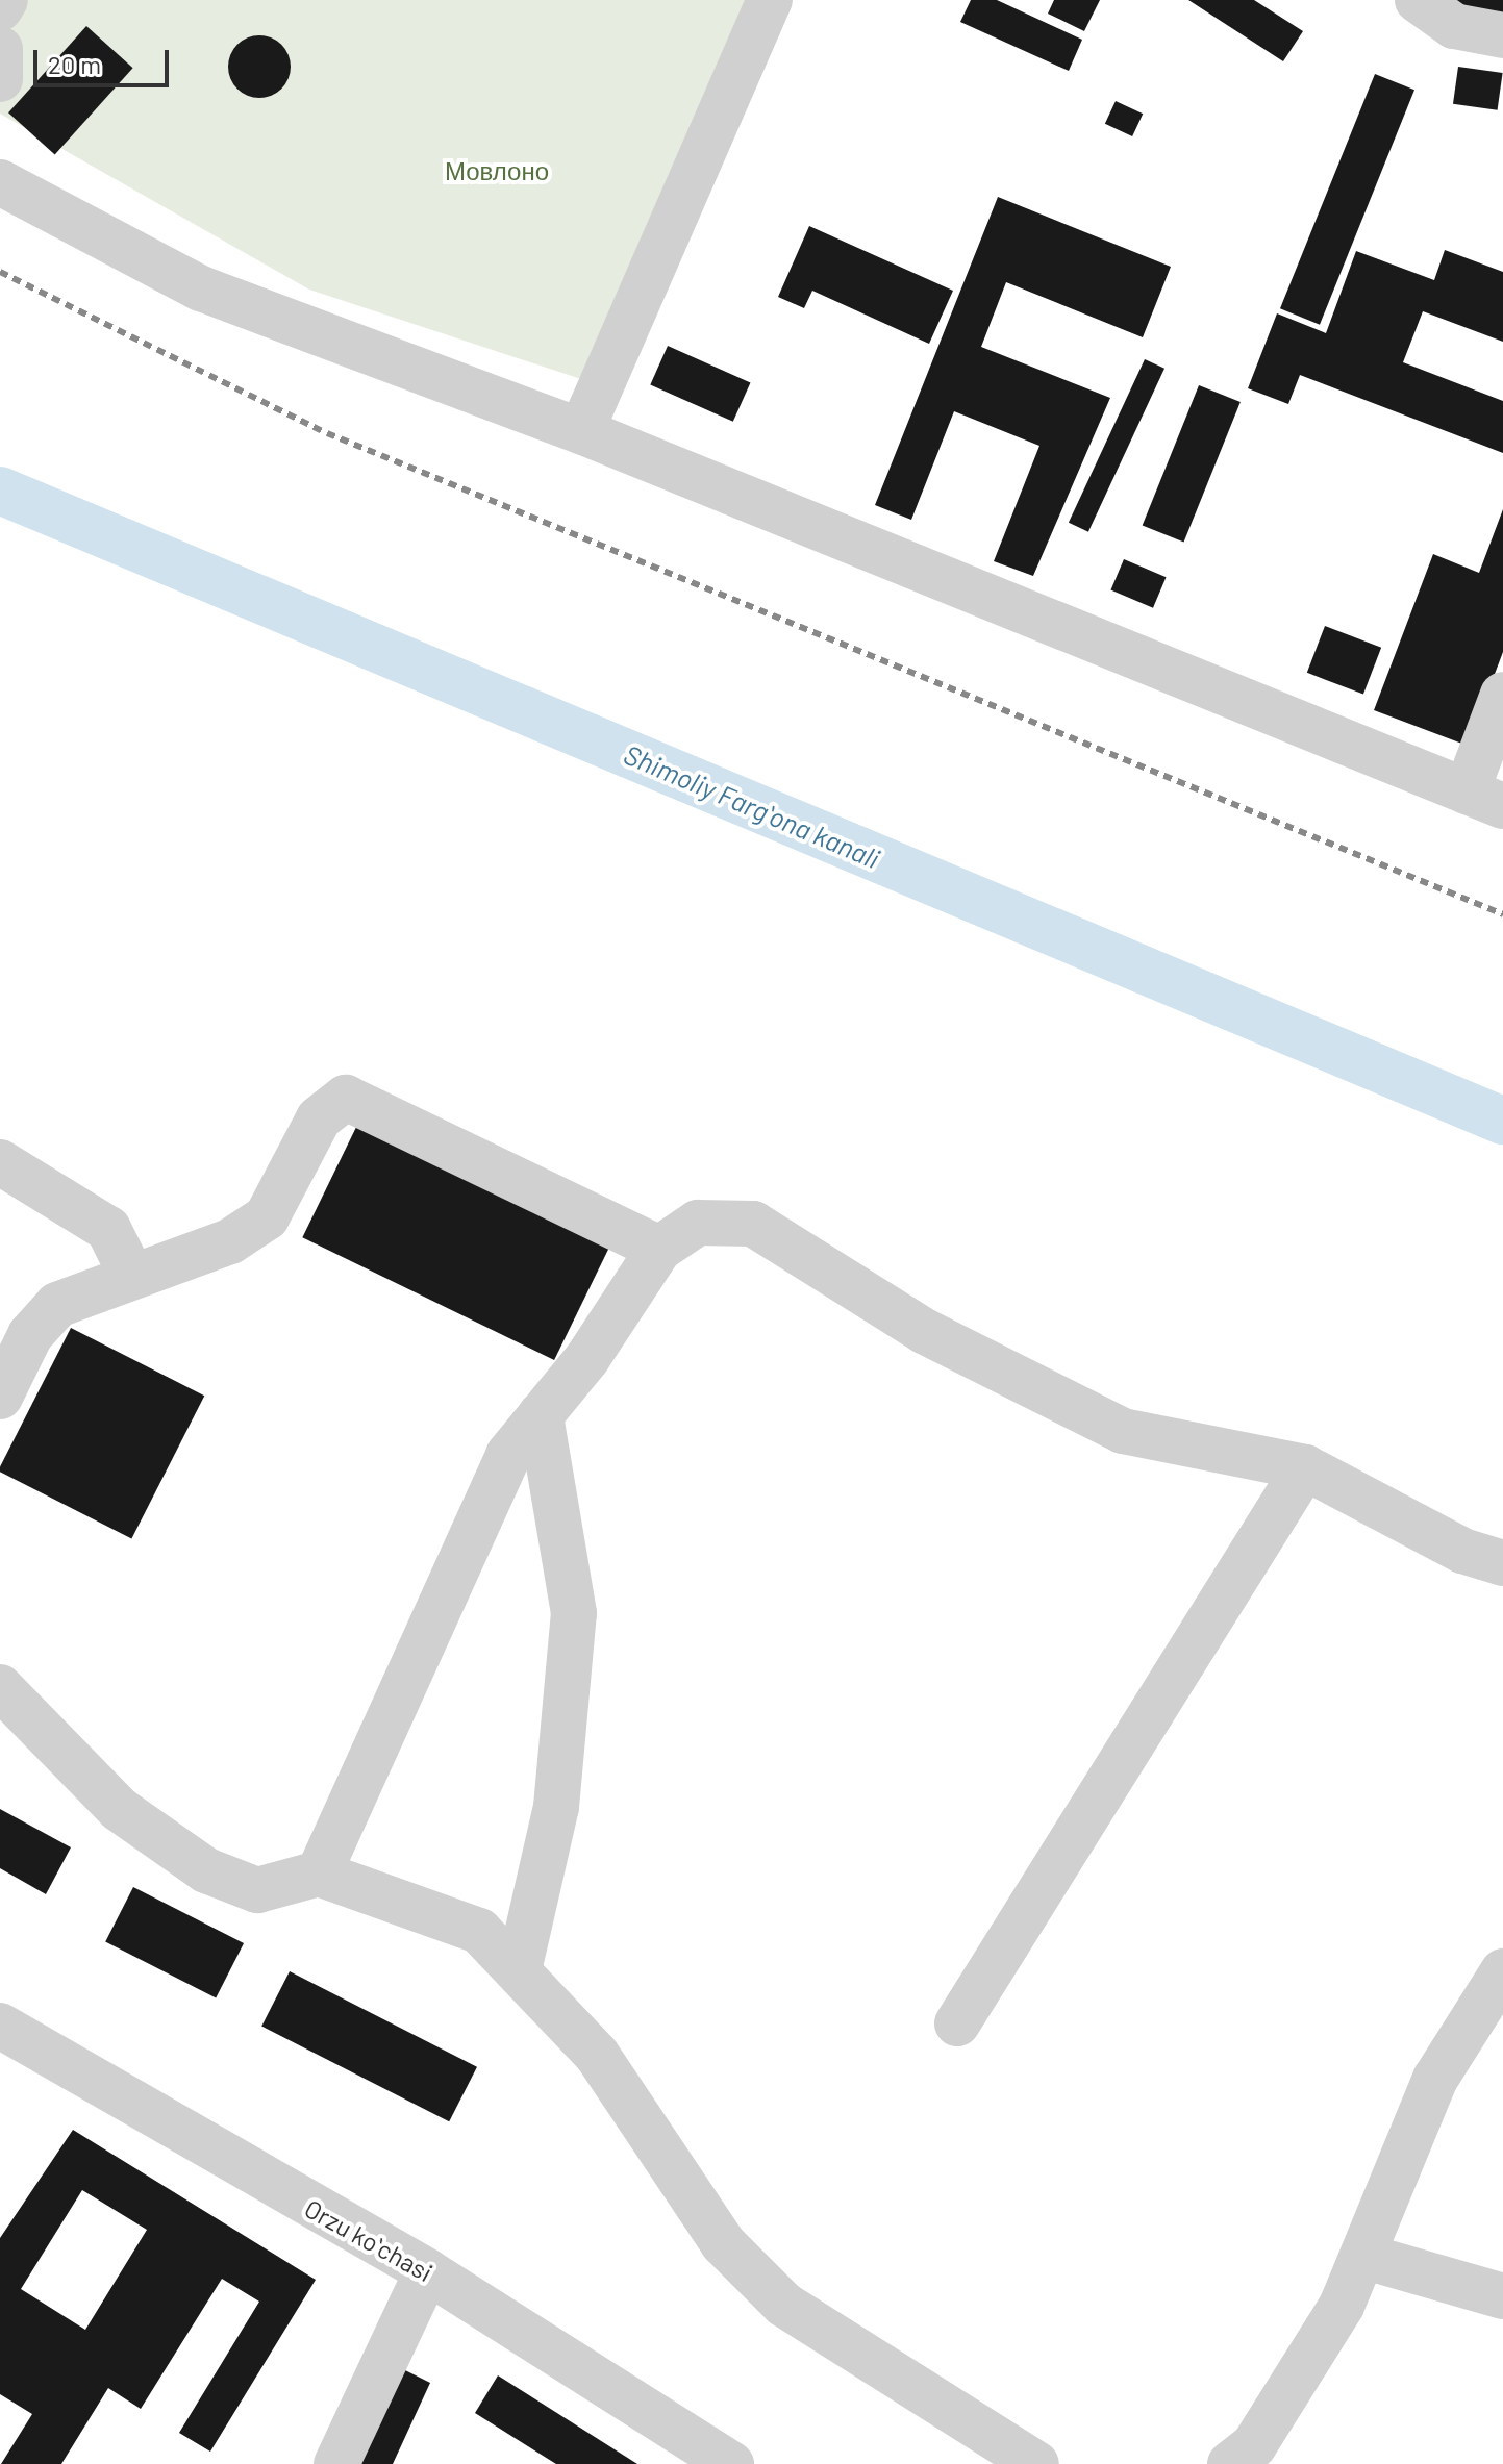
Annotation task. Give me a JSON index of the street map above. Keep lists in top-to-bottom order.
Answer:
{
  "streets": {
    "street": ["Orzu koʻchasi"]
  },
  "water": ["Shimoliy Fargʻona kanali"],
  "parks": ["Мовлоно"],
  "scale_bar": "20 m"
}
